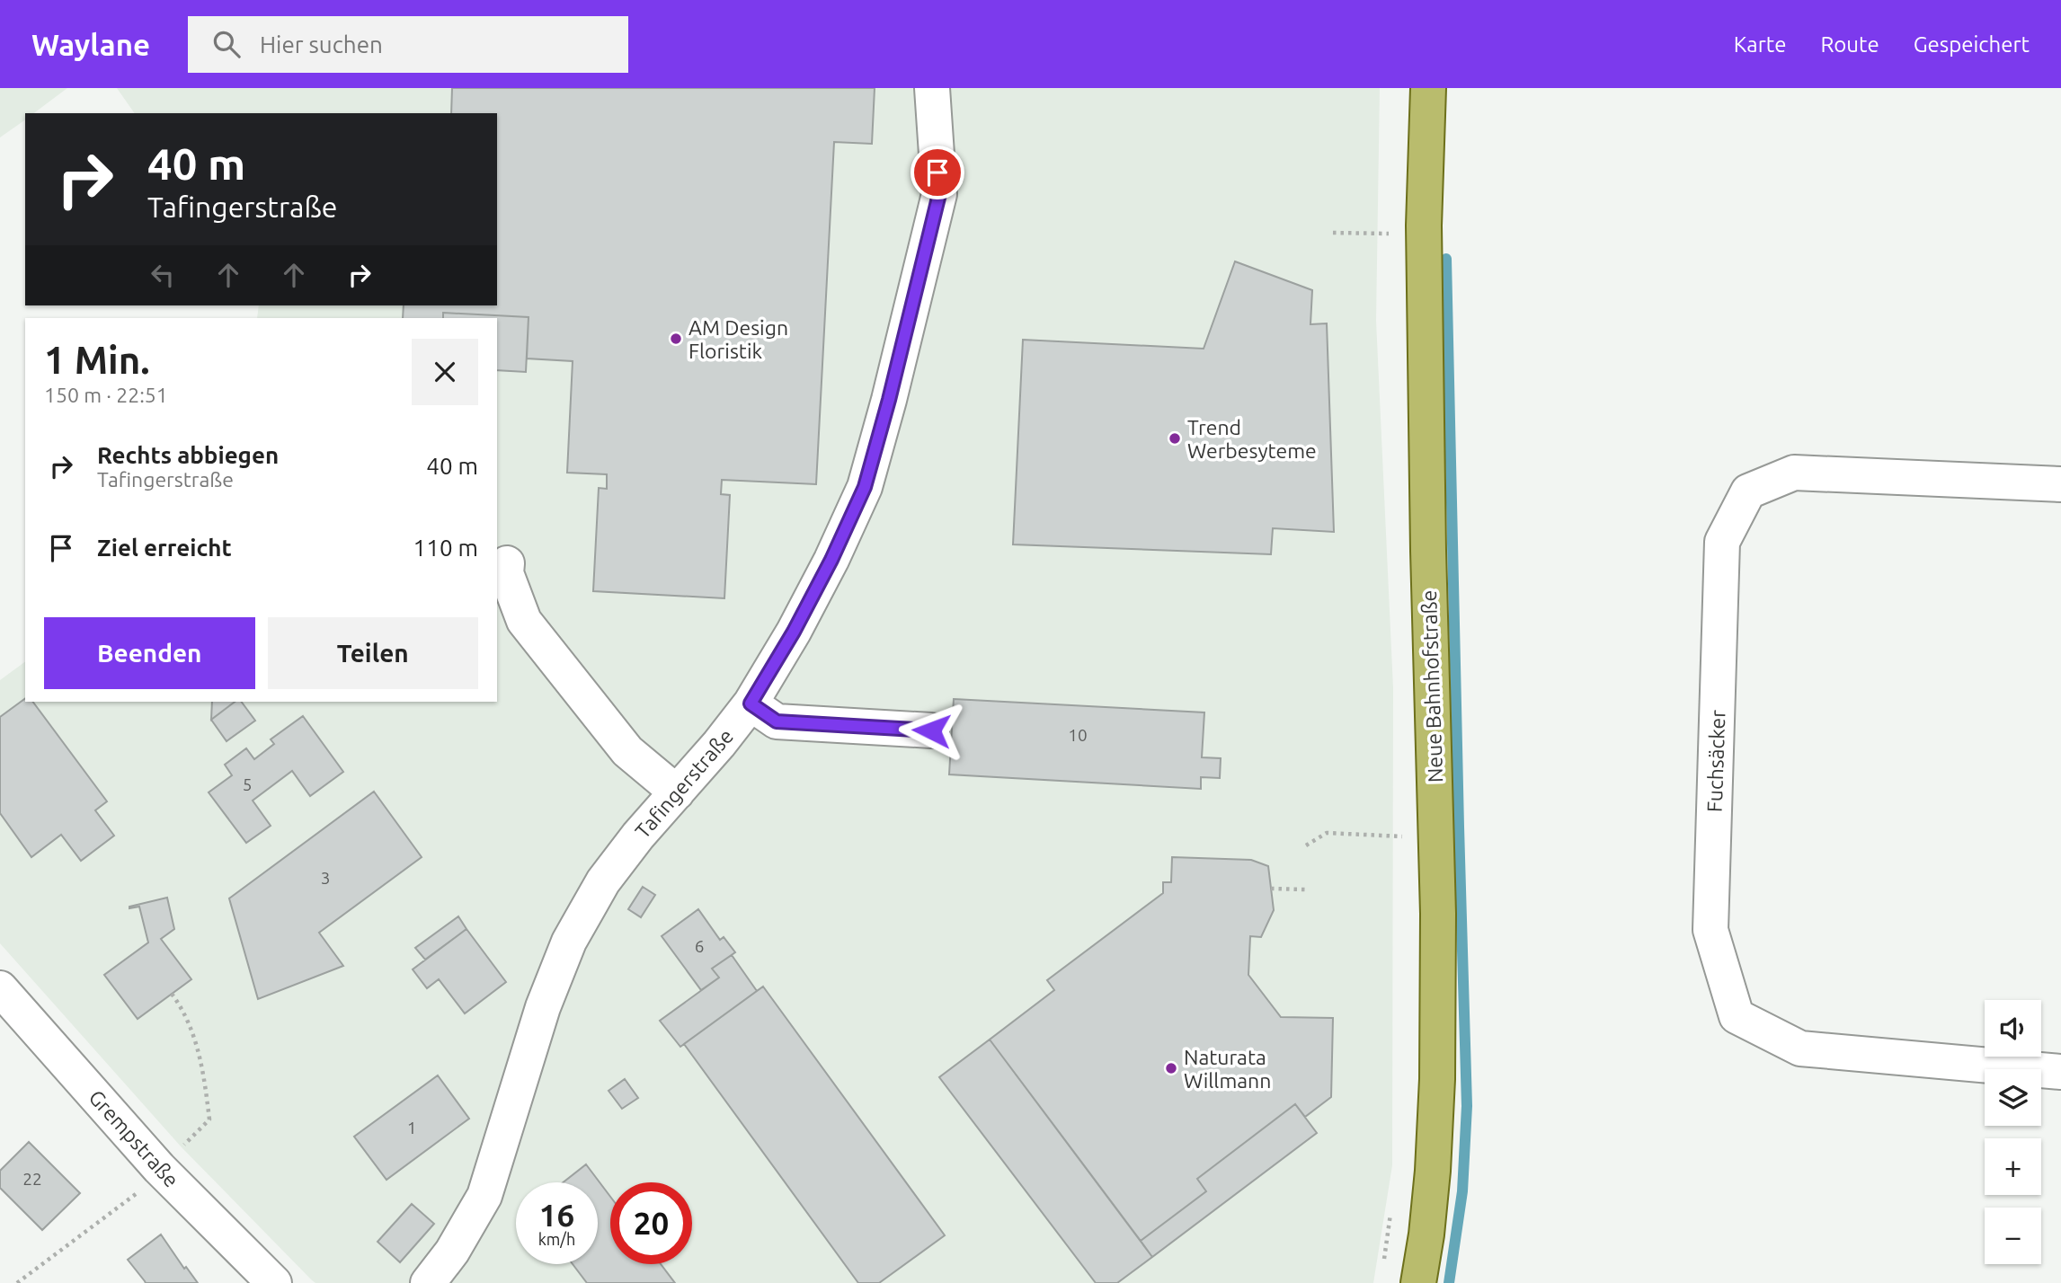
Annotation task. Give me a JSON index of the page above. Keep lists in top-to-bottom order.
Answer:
{
  "streets": {
    "main road": ["Neue Bahnhofstraße"],
    "street": ["Fuchsäcker", "Tafingerstraße", "Grempstraße"]
  },
  "places": ["AM Design Floristik", "Trend Werbesyteme", "Naturata Willmann"],
  "house_numbers": [
    "10",
    "5",
    "3",
    "6",
    "1",
    "22"
  ],
  "page": {
    "header": "Waylane",
    "search": "Hier suchen",
    "nav": ["Karte", "Route", "Gespeichert"],
    "turn": ["40 m", "Tafingerstraße"],
    "heading": ["1 Min.", "150 m · 22:51"],
    "list": [
      {
        "name": "Rechts abbiegen",
        "note": "Tafingerstraße",
        "value": "40 m"
      },
      {
        "name": "Ziel erreicht",
        "value": "110 m"
      }
    ],
    "buttons": ["Beenden", "Teilen"],
    "map_buttons": ["+", "−"],
    "speed": "16 km/h",
    "limit": "20"
  }
}
